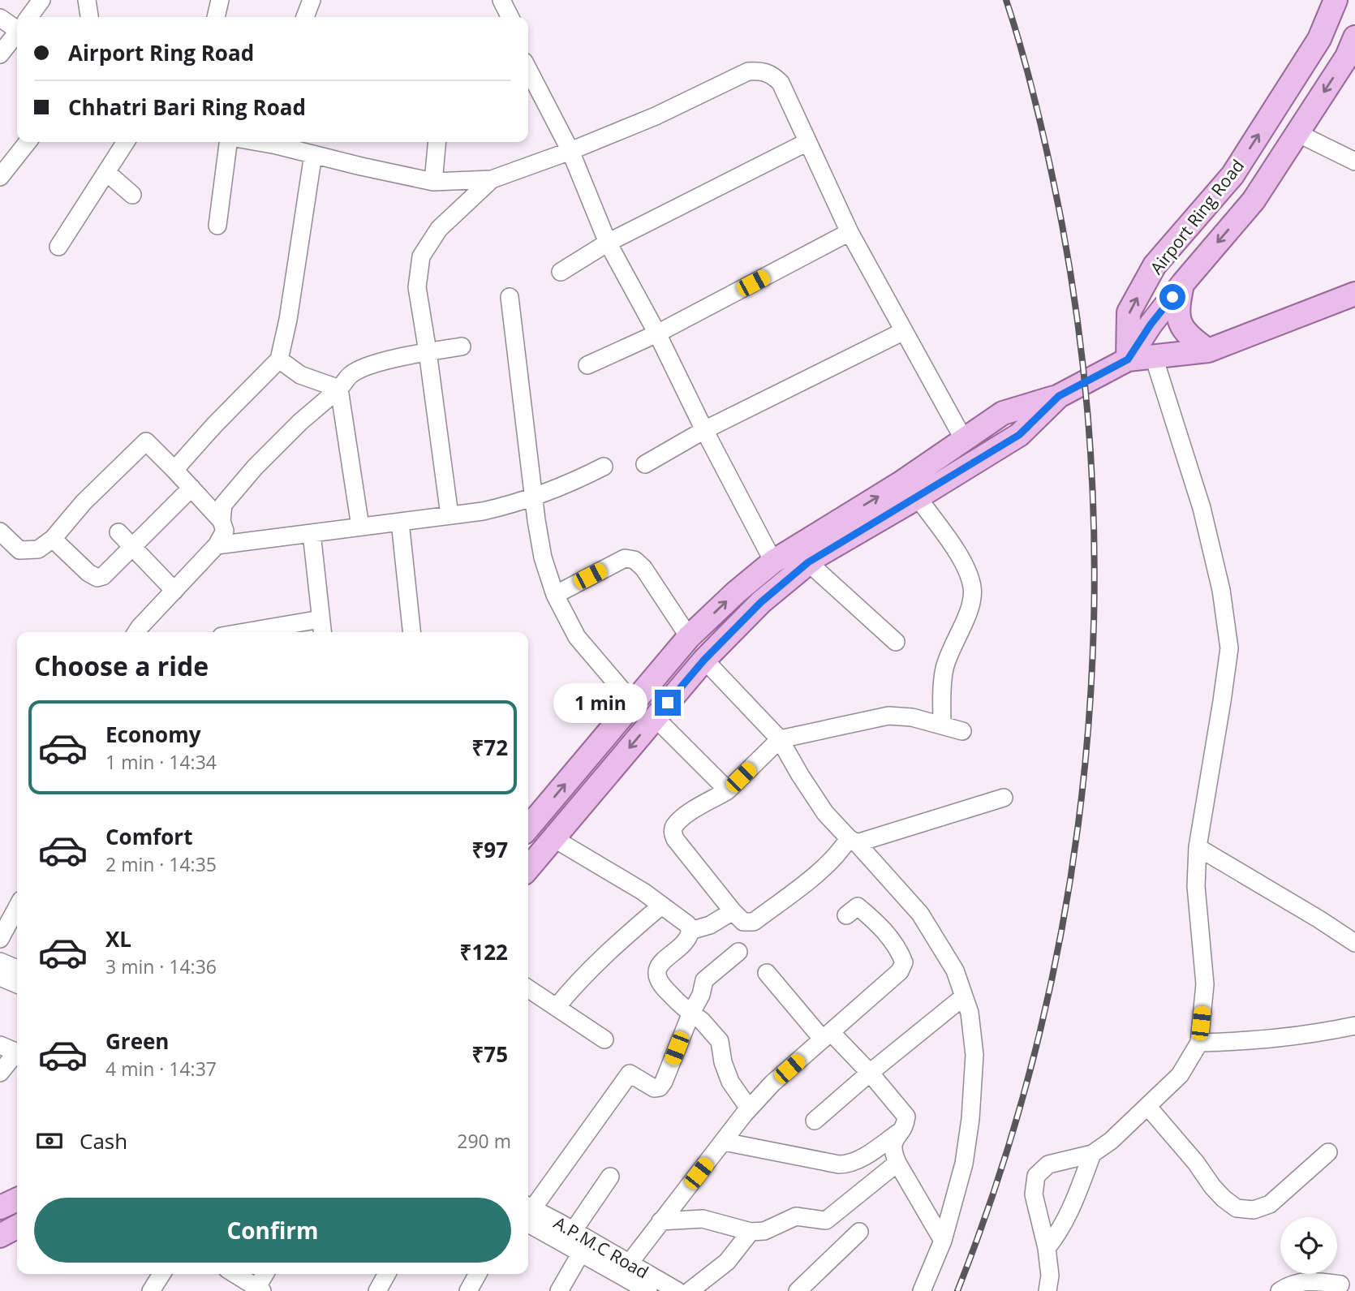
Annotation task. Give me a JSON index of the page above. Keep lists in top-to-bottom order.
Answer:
{
  "streets": {
    "main road": ["Airport Ring Road"],
    "street": ["A.P.M.C Road"]
  },
  "page": {
    "banner": ["Airport Ring Road", "Chhatri Bari Ring Road"],
    "heading": "Choose a ride",
    "bubble": "1 min",
    "list": [
      {
        "name": "Economy",
        "note": "1 min · 14:34",
        "value": "₹72"
      },
      {
        "name": "Comfort",
        "note": "2 min · 14:35",
        "value": "₹97"
      },
      {
        "name": "XL",
        "note": "3 min · 14:36",
        "value": "₹122"
      },
      {
        "name": "Green",
        "note": "4 min · 14:37",
        "value": "₹75"
      }
    ],
    "pay": ["Cash", "290 m"],
    "buttons": "Confirm"
  }
}
